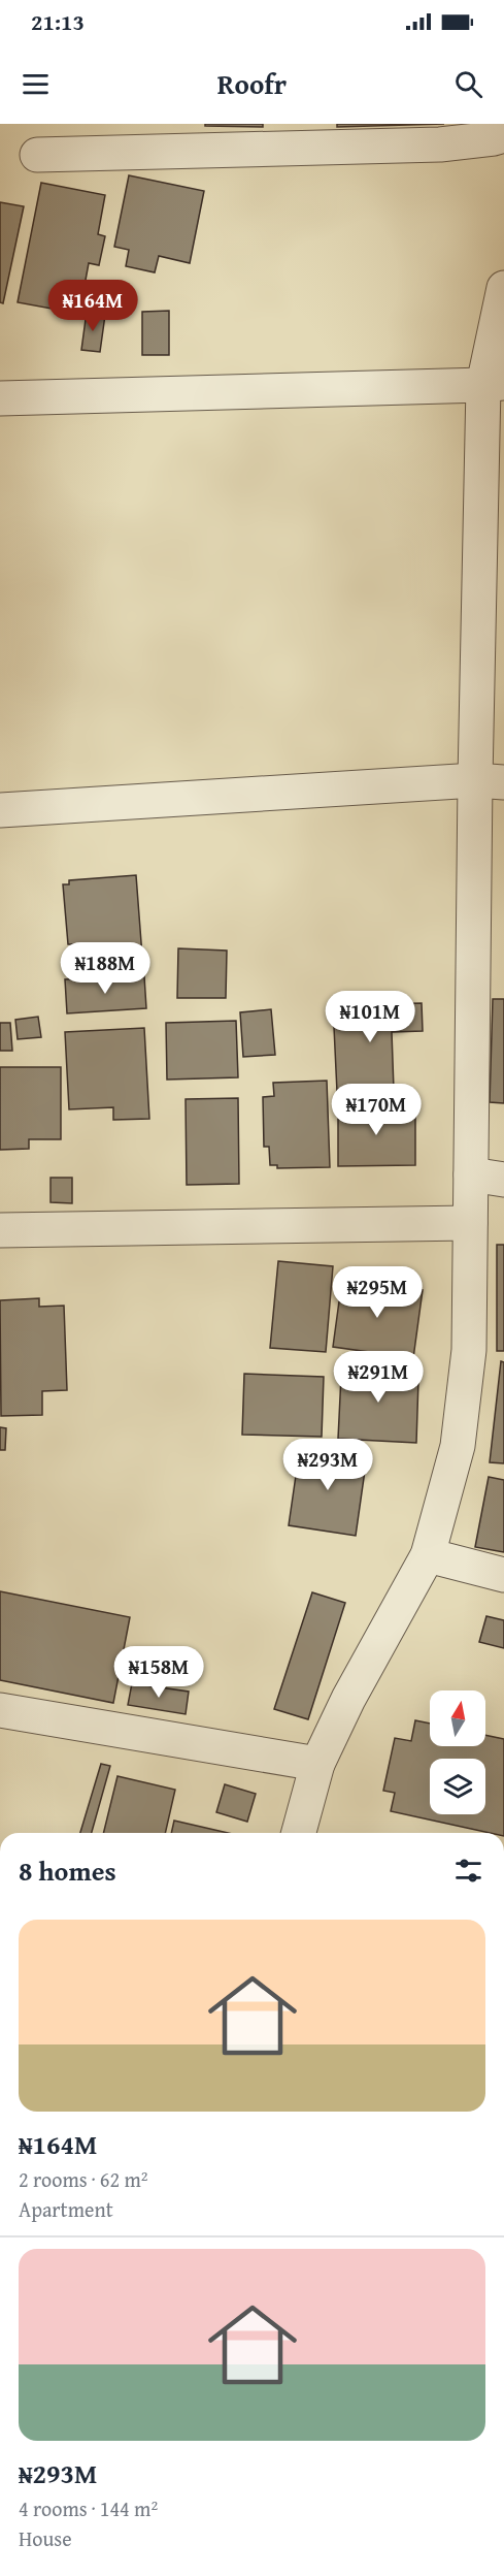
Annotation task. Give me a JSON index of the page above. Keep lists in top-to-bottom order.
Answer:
{
  "north": "top",
  "page": {
    "status": "21:13",
    "header": "Roofr",
    "price": [
      "₦164M",
      "₦188M",
      "₦101M",
      "₦170M",
      "₦295M",
      "₦291M",
      "₦293M",
      "₦158M"
    ],
    "heading": "8 homes",
    "list": [
      {
        "name": "₦164M",
        "note": "2 rooms · 62 m² · Apartment"
      },
      {
        "name": "₦293M",
        "note": "4 rooms · 144 m² · House"
      }
    ]
  }
}
